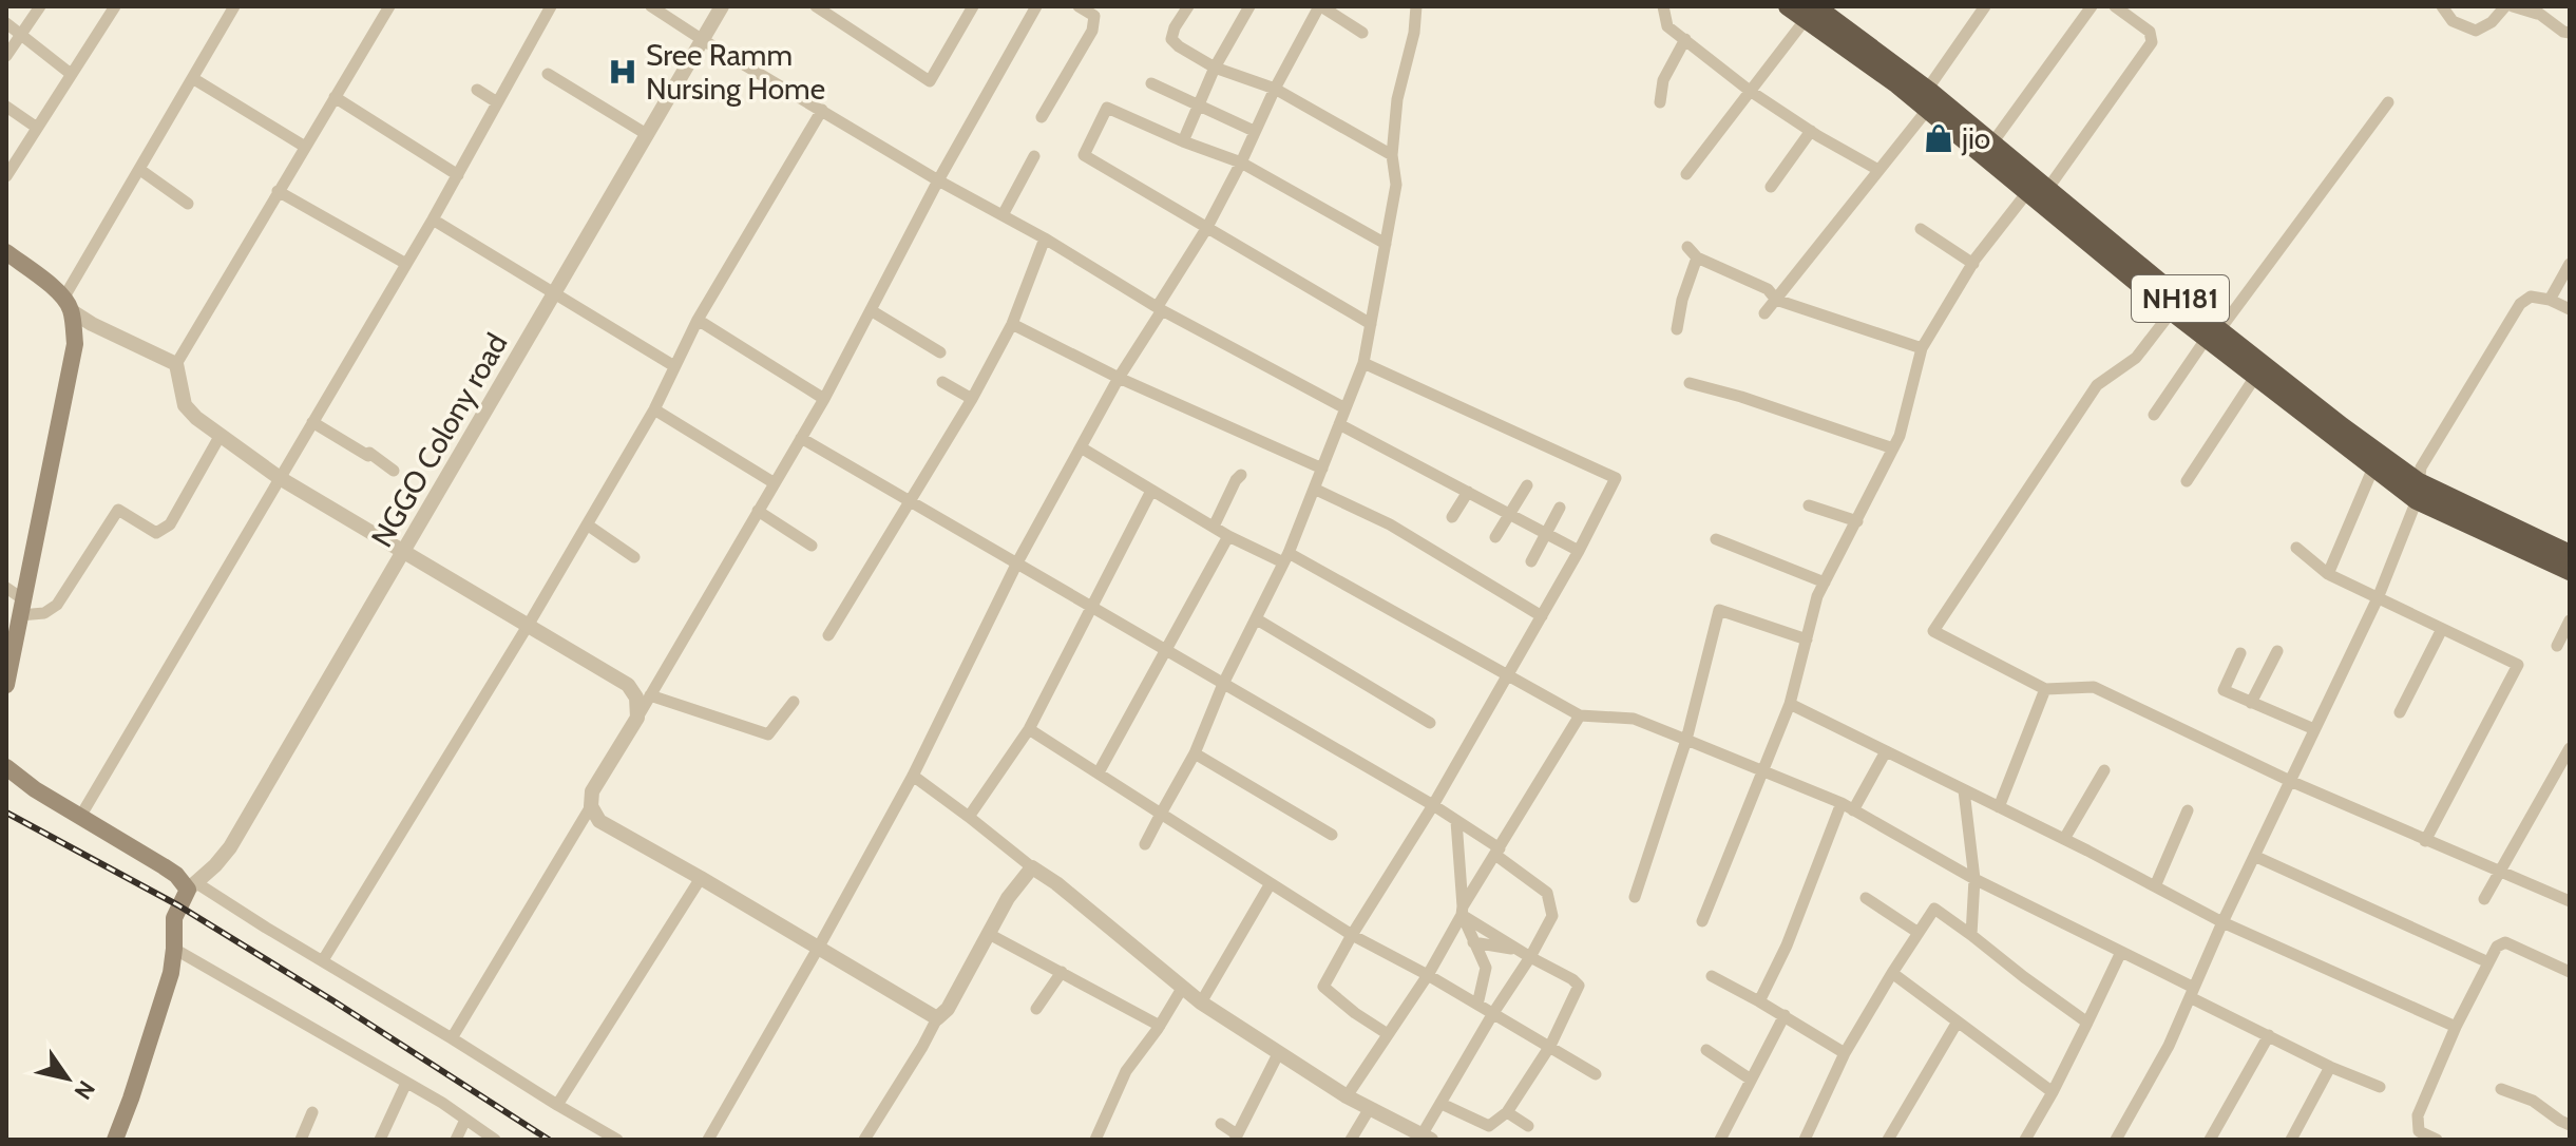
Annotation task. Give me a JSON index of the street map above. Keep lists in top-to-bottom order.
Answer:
{
  "streets": {
    "highway": ["NH181"],
    "street": ["NGGO Colony road"]
  },
  "places": {
    "hospital": ["Sree Ramm Nursing Home"],
    "shop": ["jio"]
  },
  "north": "bottom right"
}
